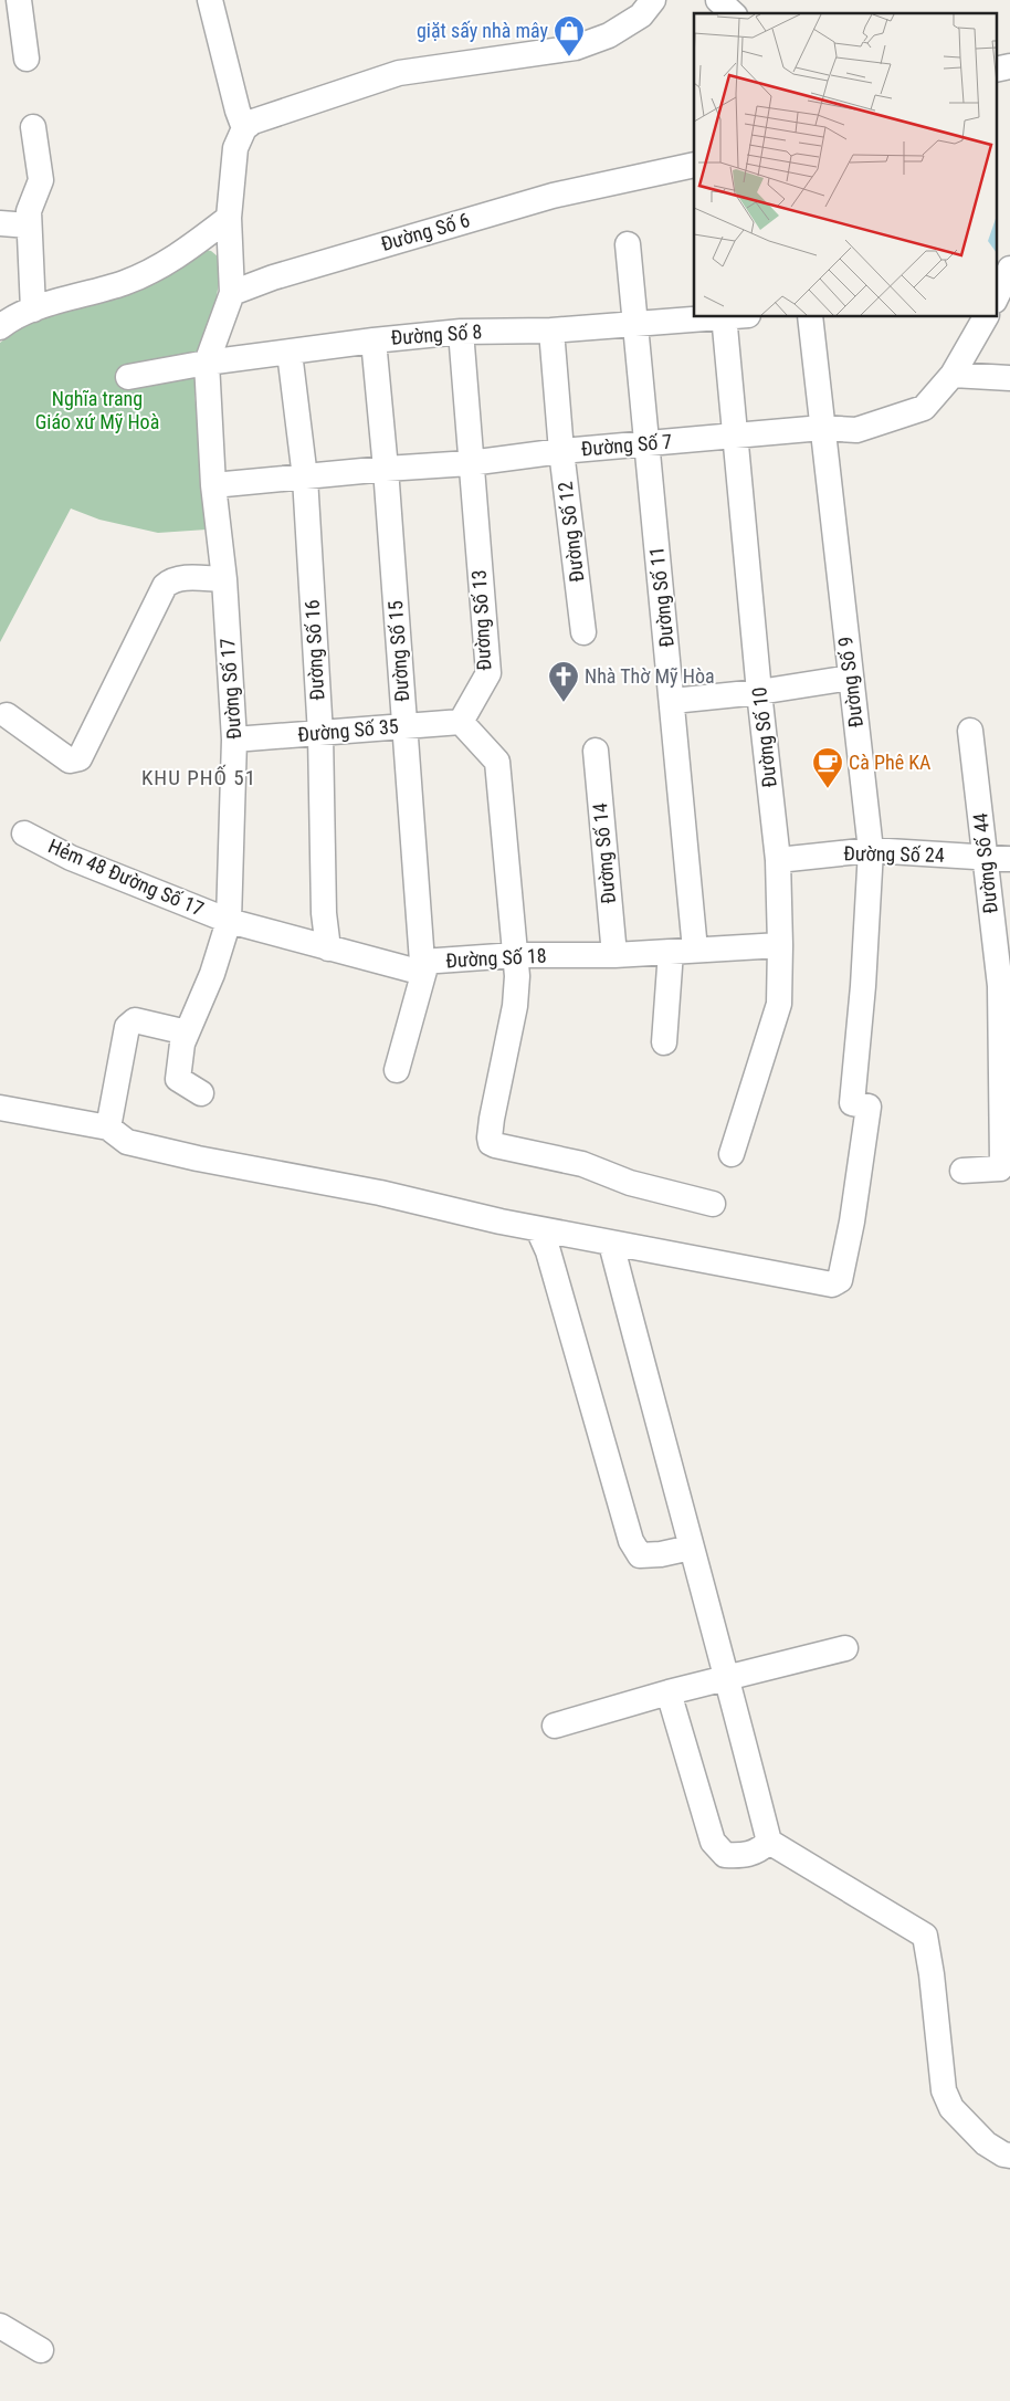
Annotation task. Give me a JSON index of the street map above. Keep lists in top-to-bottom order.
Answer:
{
  "streets": {
    "street": [
      "Đường Số 6",
      "Đường Số 8",
      "Đường Số 7",
      "Đường Số 12",
      "Đường Số 11",
      "Đường Số 13",
      "Đường Số 16",
      "Đường Số 15",
      "Đường Số 9",
      "Đường Số 17",
      "Đường Số 35",
      "Đường Số 10",
      "Đường Số 14",
      "Đường Số 24",
      "Đường Số 44",
      "Hẻm 48 Đường Số 17",
      "Đường Số 18"
    ]
  },
  "crossings": [
    ["Đường Số 8", "Đường Số 12"],
    ["Đường Số 8", "Đường Số 11"],
    ["Đường Số 8", "Đường Số 13"],
    ["Đường Số 8", "Đường Số 16"],
    ["Đường Số 8", "Đường Số 15"],
    ["Đường Số 8", "Đường Số 17"],
    ["Đường Số 8", "Đường Số 10"],
    ["Đường Số 7", "Đường Số 12"],
    ["Đường Số 7", "Đường Số 11"],
    ["Đường Số 7", "Đường Số 13"],
    ["Đường Số 7", "Đường Số 16"],
    ["Đường Số 7", "Đường Số 15"],
    ["Đường Số 7", "Đường Số 9"],
    ["Đường Số 7", "Đường Số 17"],
    ["Đường Số 7", "Đường Số 10"],
    ["Đường Số 11", "Đường Số 18"],
    ["Đường Số 13", "Đường Số 35"],
    ["Đường Số 16", "Đường Số 35"],
    ["Đường Số 16", "Đường Số 18"],
    ["Đường Số 15", "Đường Số 35"],
    ["Đường Số 15", "Đường Số 18"],
    ["Đường Số 9", "Đường Số 24"],
    ["Đường Số 17", "Đường Số 35"],
    ["Đường Số 17", "Hẻm 48 Đường Số 17"],
    ["Đường Số 17", "Đường Số 18"],
    ["Đường Số 10", "Đường Số 24"],
    ["Đường Số 10", "Đường Số 18"],
    ["Đường Số 14", "Đường Số 18"],
    ["Đường Số 24", "Đường Số 44"],
    ["Hẻm 48 Đường Số 17", "Đường Số 18"]
  ],
  "districts": ["KHU PHỐ 51"],
  "parks": ["Nghĩa trang Giáo xứ Mỹ Hoà"],
  "places": {
    "shop": ["giặt sấy nhà mây"],
    "church": ["Nhà Thờ Mỹ Hòa"],
    "cafe": ["Cà Phê KA"]
  }
}
